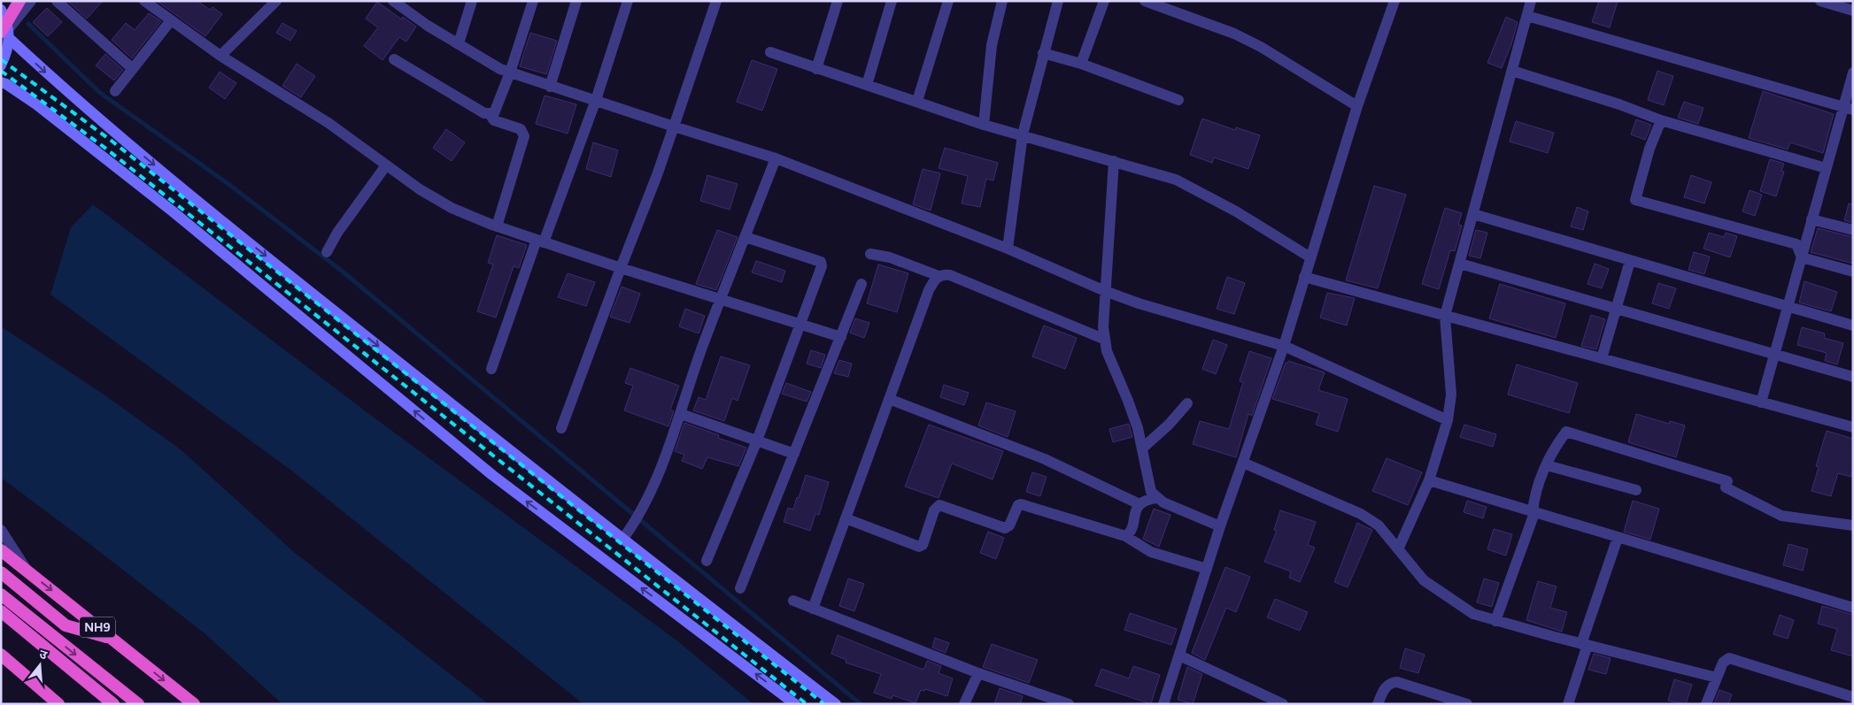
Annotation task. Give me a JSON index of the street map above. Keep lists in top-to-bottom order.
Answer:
{
  "streets": {
    "highway": ["NH9"]
  },
  "north": "top"
}
